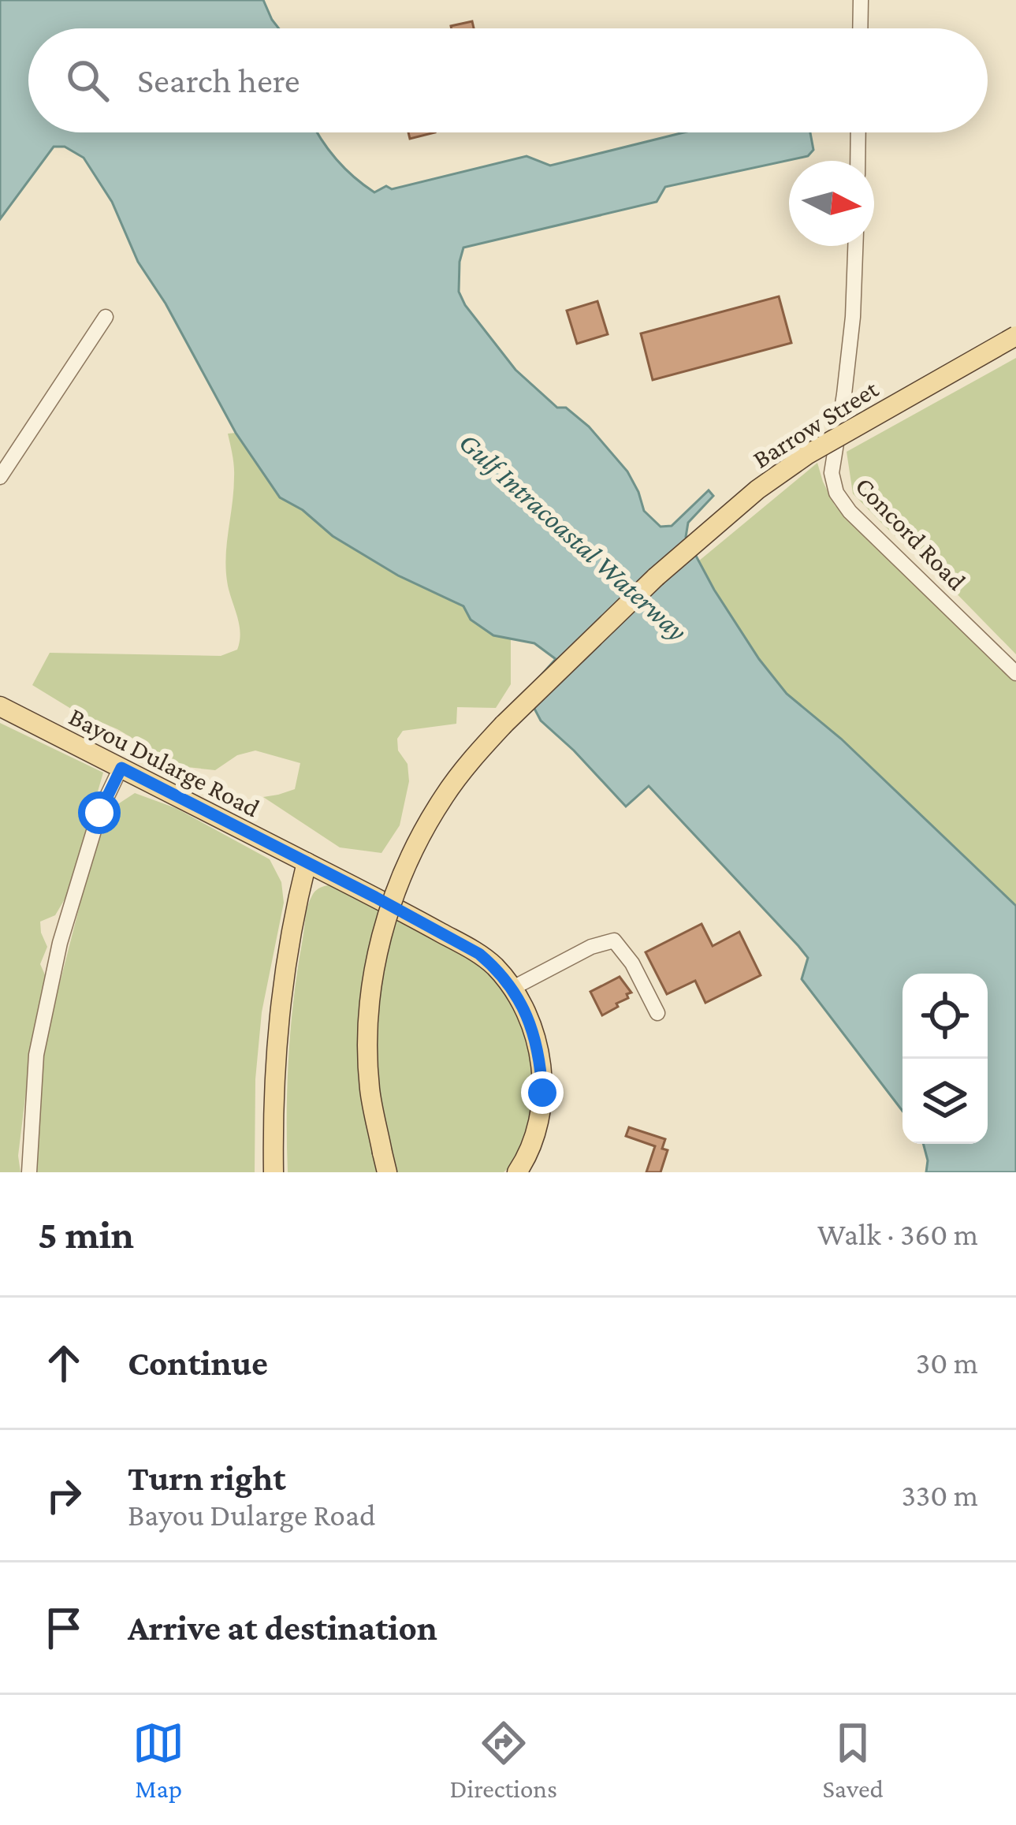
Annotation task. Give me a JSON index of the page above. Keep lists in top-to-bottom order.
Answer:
{
  "streets": {
    "main road": ["Barrow Street", "Bayou Dularge Road"],
    "street": ["Concord Road"]
  },
  "water": ["Gulf Intracoastal Waterway"],
  "north": "right",
  "page": {
    "search": "Search here",
    "heading": ["5 min", "Walk · 360 m"],
    "list": [
      ["Continue", "30 m"],
      ["Turn right", "Bayou Dularge Road", "330 m"],
      "Arrive at destination"
    ],
    "nav": ["Map", "Directions", "Saved"]
  }
}
